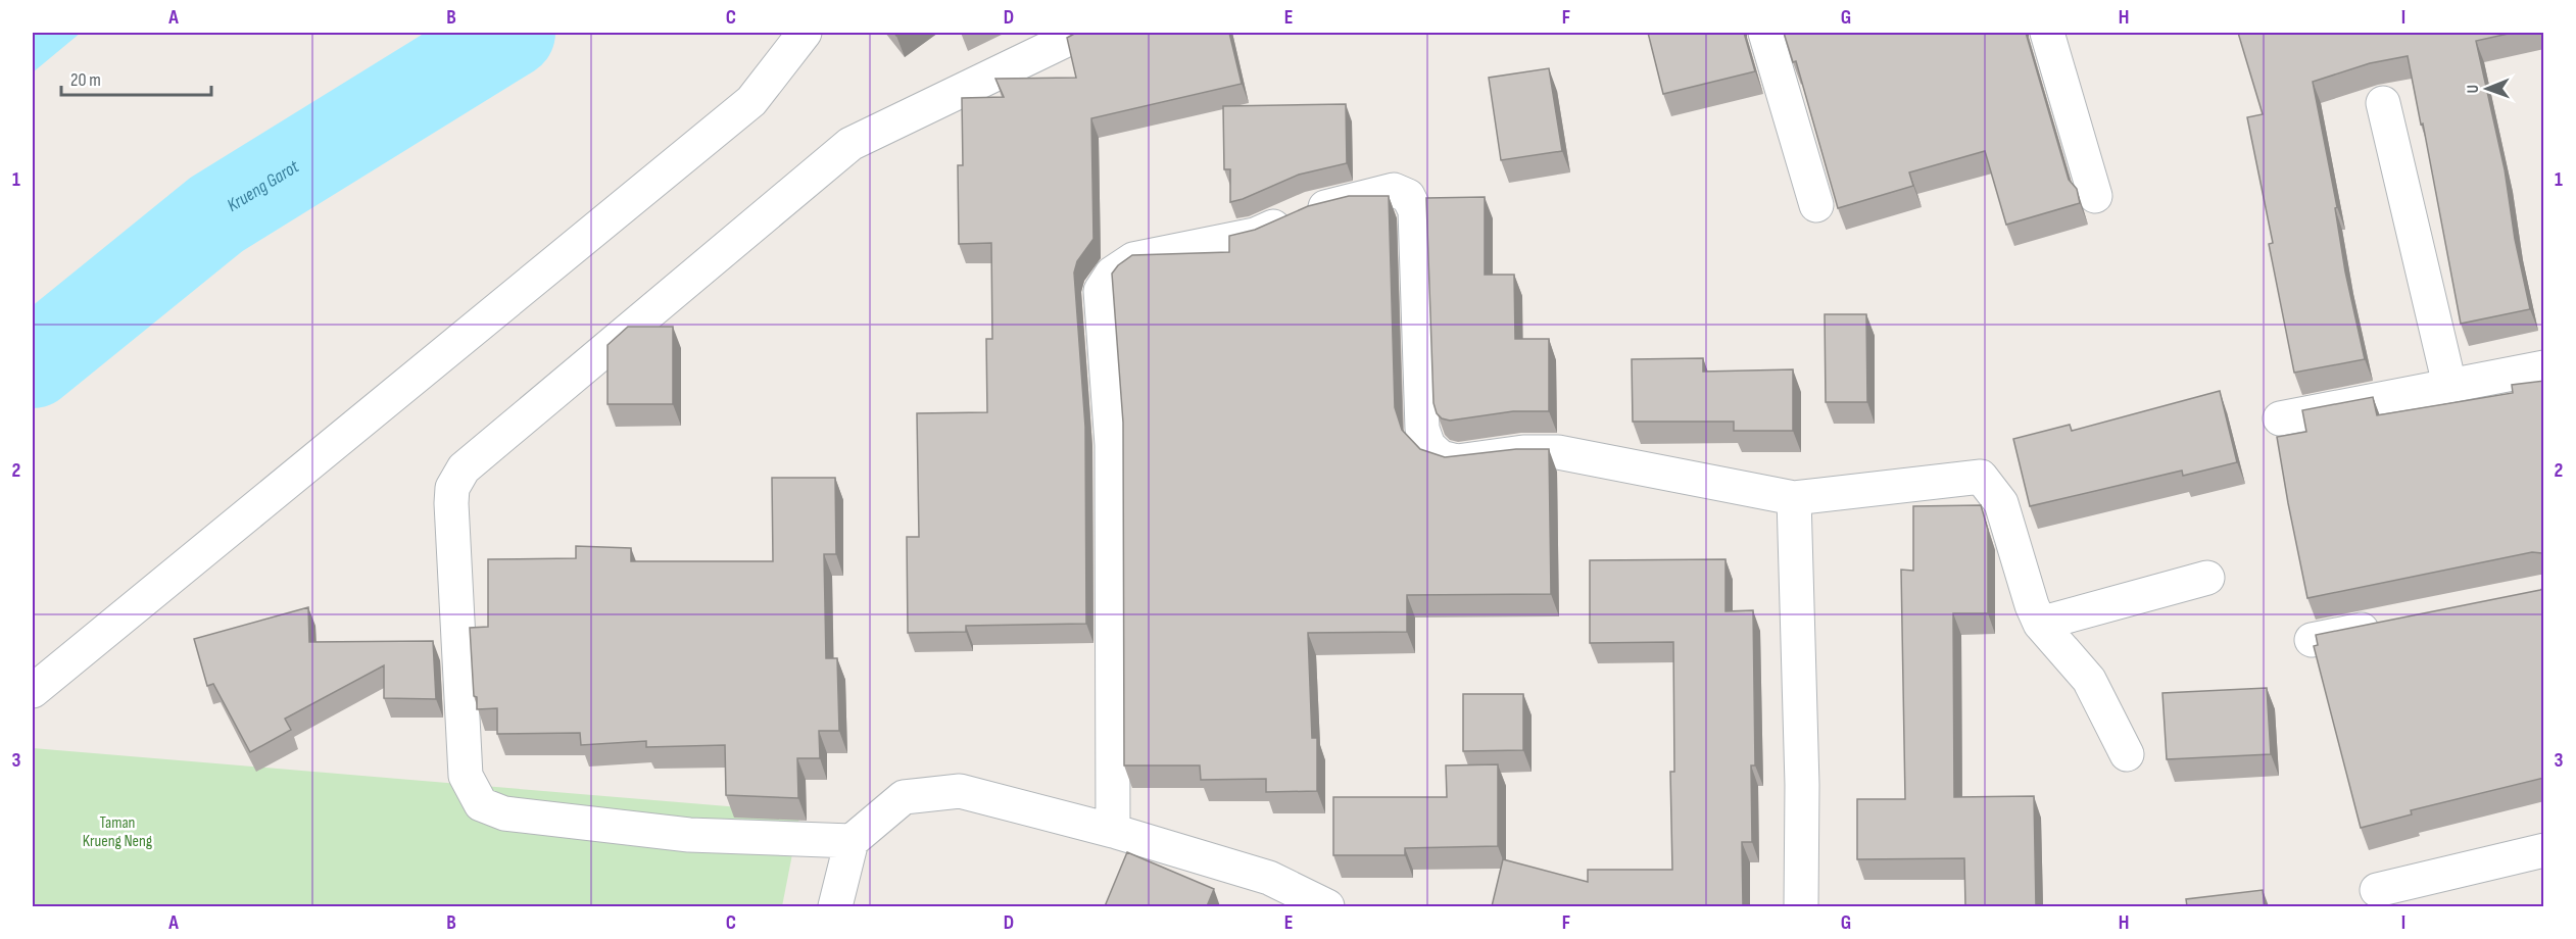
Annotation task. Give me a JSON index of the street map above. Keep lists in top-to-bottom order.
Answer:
{
  "water": ["Krueng Garot"],
  "parks": ["Taman Krueng Neng"],
  "scale_bar": "20 m",
  "north": "left",
  "grid": {
    "columns": [
      "A",
      "B",
      "C",
      "D",
      "E",
      "F",
      "G",
      "H",
      "I"
    ],
    "rows": ["1", "2", "3"]
  }
}
